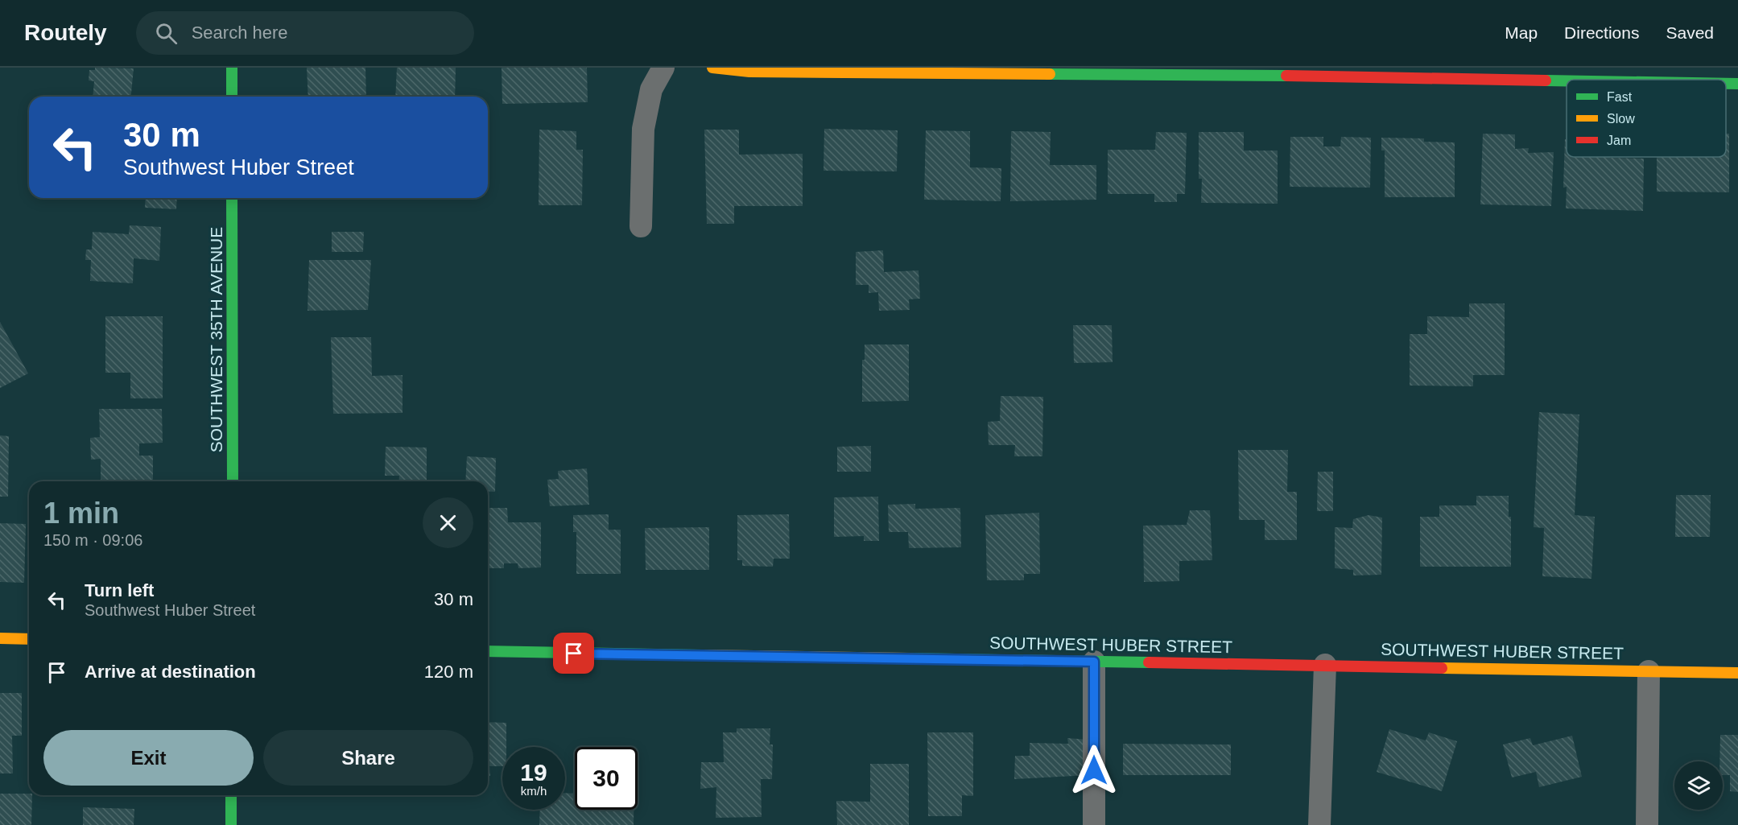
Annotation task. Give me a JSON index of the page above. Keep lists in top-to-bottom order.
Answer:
{
  "streets": {
    "street": ["SOUTHWEST 35TH AVENUE", "SOUTHWEST HUBER STREET"]
  },
  "legend": ["Fast", "Slow", "Jam"],
  "page": {
    "header": "Routely",
    "search": "Search here",
    "nav": ["Map", "Directions", "Saved"],
    "turn": ["30 m", "Southwest Huber Street"],
    "heading": ["1 min", "150 m · 09:06"],
    "list": [
      {
        "name": "Turn left",
        "note": "Southwest Huber Street",
        "value": "30 m"
      },
      {
        "name": "Arrive at destination",
        "value": "120 m"
      }
    ],
    "buttons": ["Exit", "Share"],
    "speed": "19 km/h",
    "limit": "30"
  }
}
